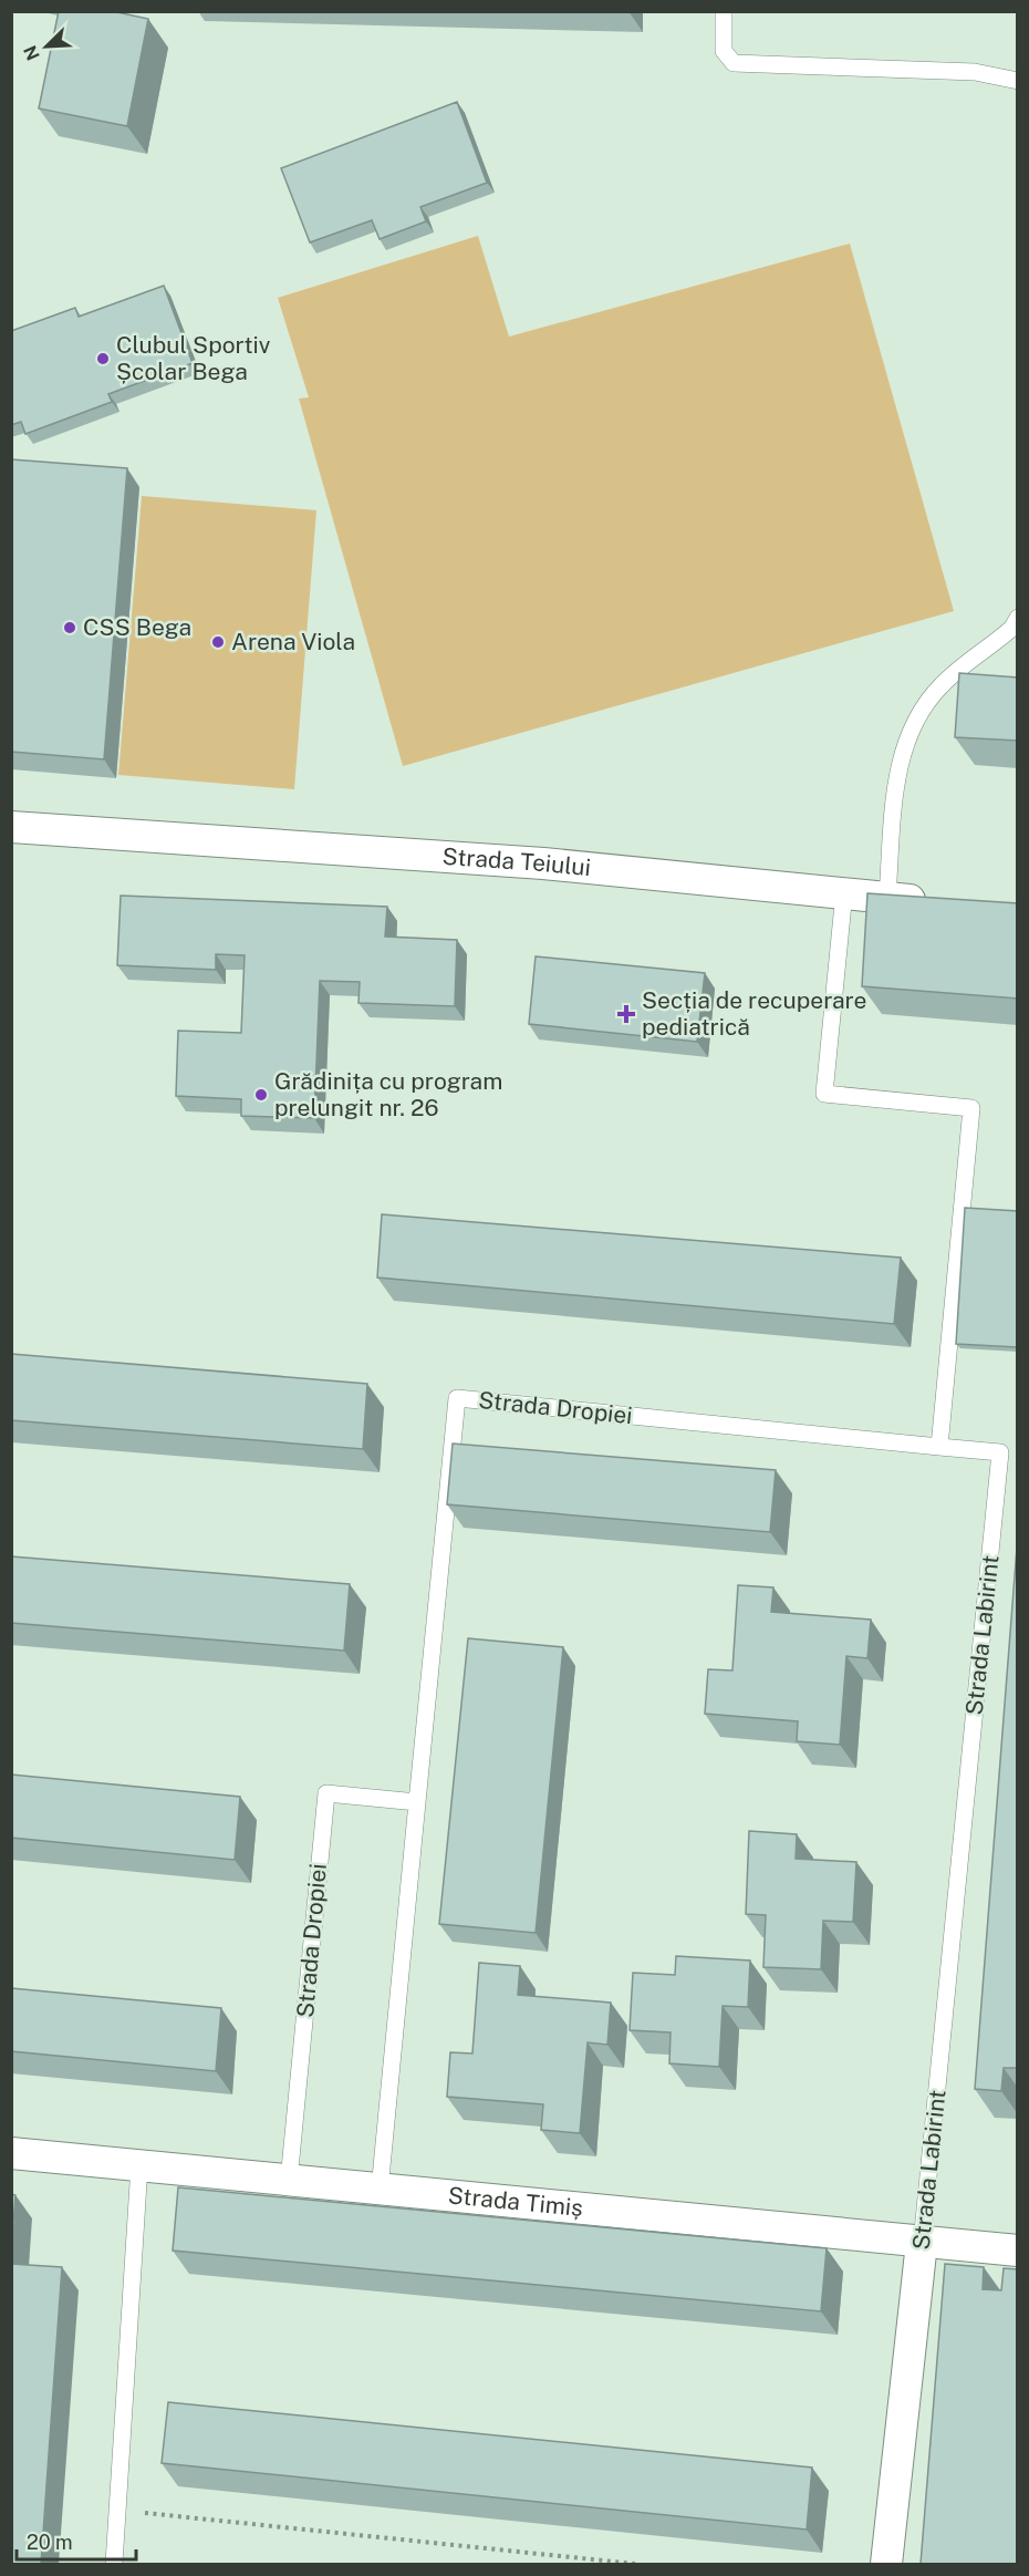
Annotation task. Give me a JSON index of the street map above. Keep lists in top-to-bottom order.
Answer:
{
  "streets": {
    "street": ["Strada Teiului", "Strada Labirint", "Strada Timiș"],
    "lane": ["Strada Dropiei"]
  },
  "crossings": [
    ["Strada Dropiei", "Strada Labirint"],
    ["Strada Dropiei", "Strada Timiș"],
    ["Strada Labirint", "Strada Timiș"]
  ],
  "places": {
    "other": [
      "Clubul Sportiv Școlar Bega",
      "CSS Bega",
      "Arena Viola",
      "Grădinița cu program prelungit nr. 26"
    ],
    "health": ["Secția de recuperare pediatrică"]
  },
  "scale_bar": "20 m",
  "north": "bottom left"
}
